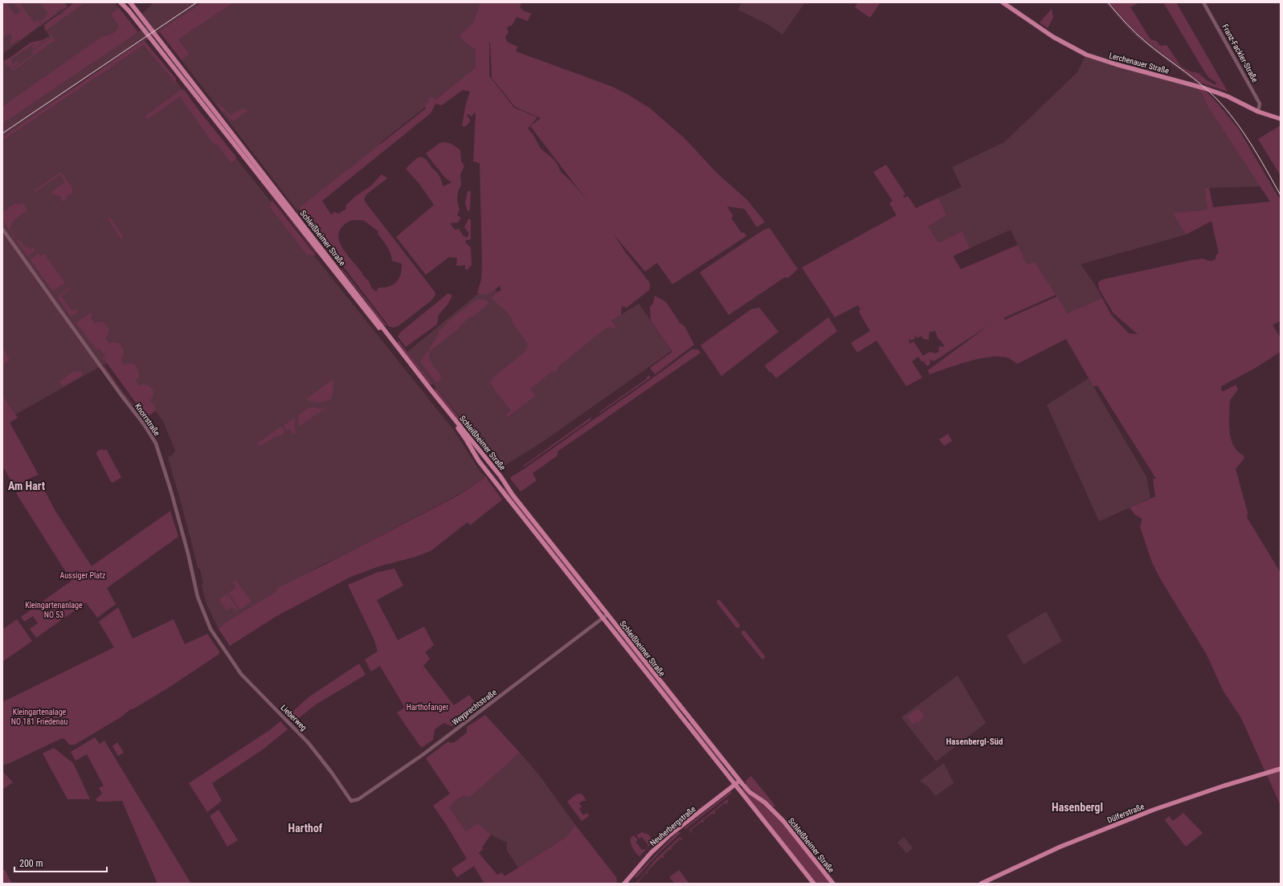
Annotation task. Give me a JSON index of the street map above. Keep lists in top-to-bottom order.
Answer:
{
  "streets": {
    "main road": [
      "Lerchenauer Straße",
      "Schleißheimer Straße",
      "Dülferstraße",
      "Neuherbergstraße"
    ],
    "street": [
      "Franz-Fackler-Straße",
      "Knorrstraße",
      "Weyprechtstraße",
      "Lieberweg"
    ]
  },
  "crossings": [
    ["Franz-Fackler-Straße", "Lerchenauer Straße"],
    ["Schleißheimer Straße", "Weyprechtstraße"],
    ["Schleißheimer Straße", "Neuherbergstraße"],
    ["Knorrstraße", "Lieberweg"],
    ["Weyprechtstraße", "Lieberweg"]
  ],
  "districts": [
    "Am Hart",
    "Hasenbergl-Süd",
    "Hasenbergl",
    "Harthof"
  ],
  "parks": [
    "Aussiger Platz",
    "Kleingartenanlage NO 53",
    "Harthofanger",
    "Kleingartenalage NO 181 Friedenau"
  ],
  "scale_bar": "200 m"
}
